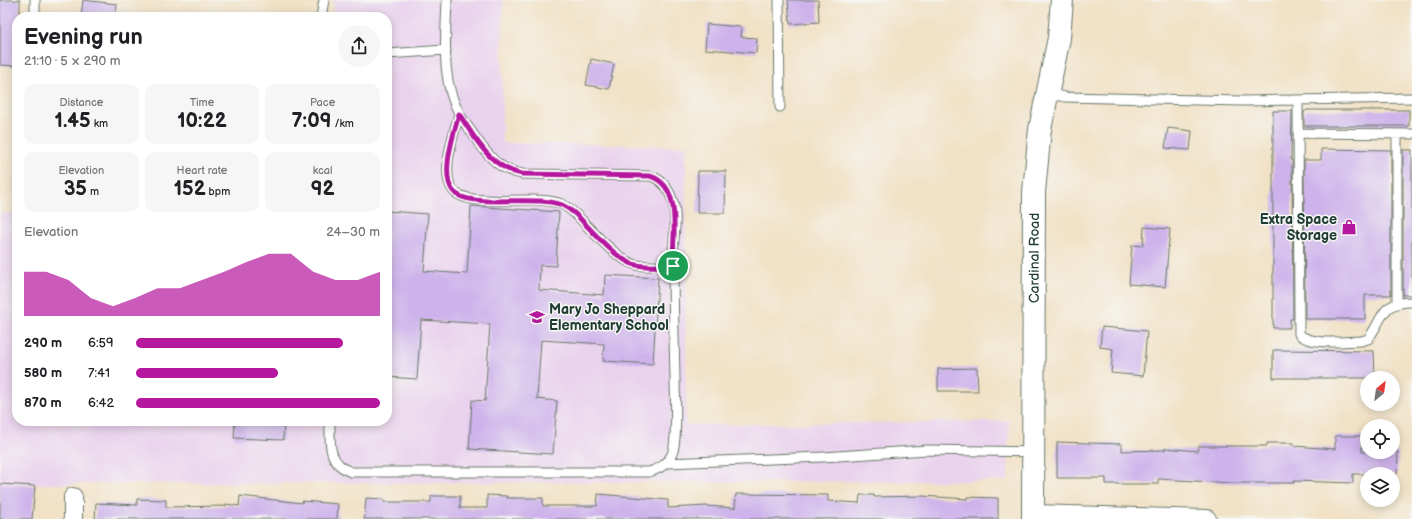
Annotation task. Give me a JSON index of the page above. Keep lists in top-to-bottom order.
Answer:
{
  "streets": {
    "street": ["Cardinal Road"]
  },
  "places": {
    "shop": ["Extra Space Storage"],
    "school or university": ["Mary Jo Sheppard Elementary School"]
  },
  "north": "top right",
  "page": {
    "heading": ["Evening run", "21:10 · 5 × 290 m"],
    "stats": [
      ["Distance", "1.45 km"],
      ["Time", "10:22"],
      ["Pace", "7:09 /km"],
      ["Elevation", "35 m"],
      ["Heart rate", "152 bpm"],
      ["kcal", "92"]
    ],
    "chart": ["Elevation", "24–30 m"],
    "list": [
      {
        "name": "290 m",
        "note": "6:59"
      },
      {
        "name": "580 m",
        "note": "7:41"
      },
      {
        "name": "870 m",
        "note": "6:42"
      }
    ]
  }
}
